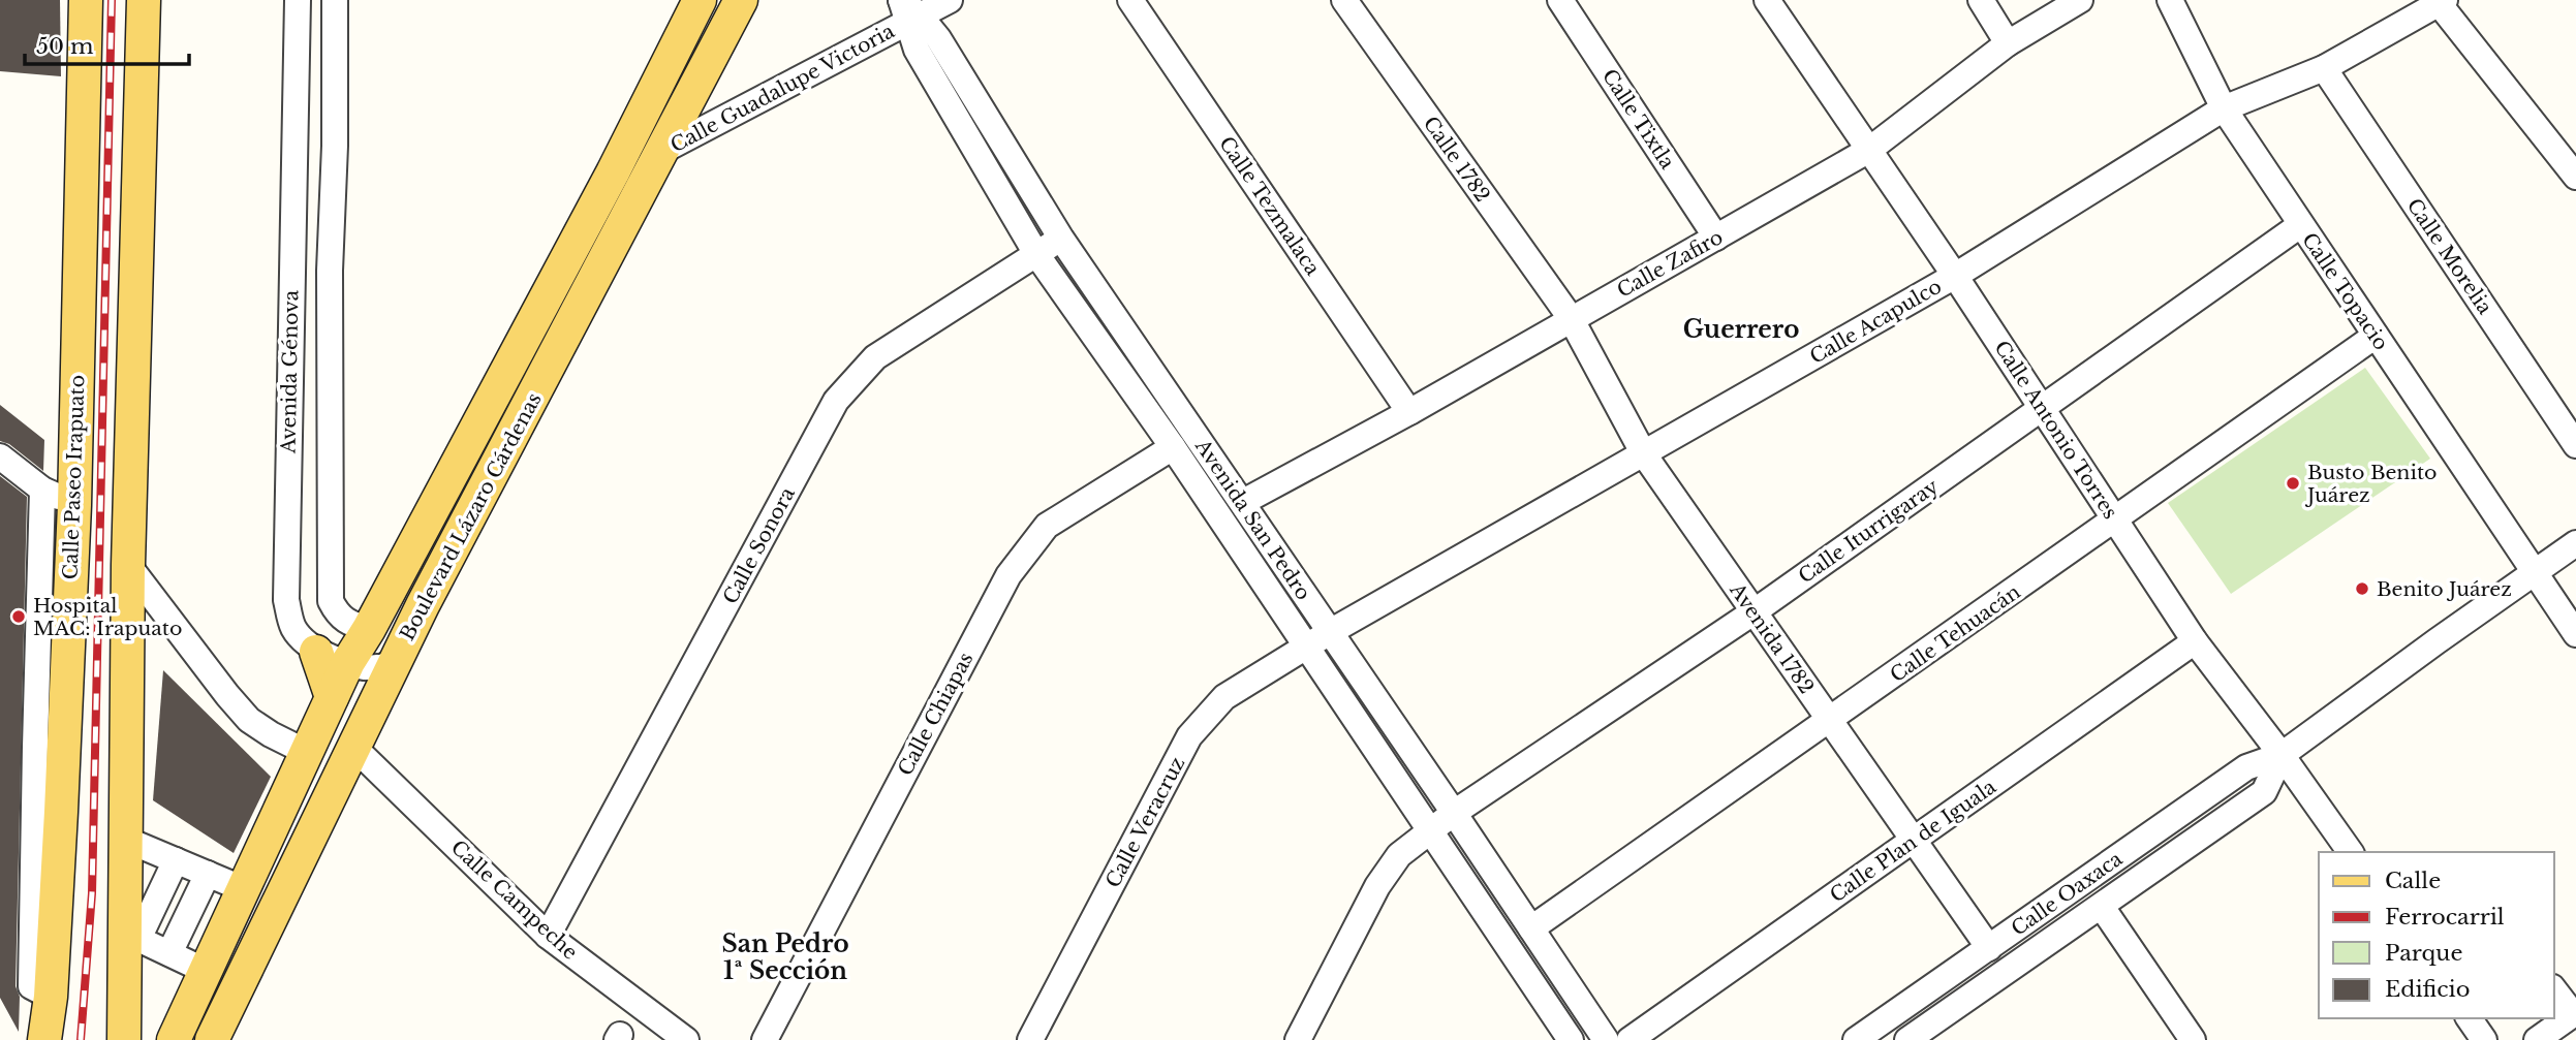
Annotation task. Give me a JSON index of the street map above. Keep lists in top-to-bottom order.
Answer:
{
  "streets": {
    "main road": ["Calle Paseo Irapuato", "Boulevard Lázaro Cárdenas"],
    "street": [
      "Calle Guadalupe Victoria",
      "Calle Tixtla",
      "Calle 1782",
      "Calle Tezmalaca",
      "Calle Morelia",
      "Calle Zafiro",
      "Calle Topacio",
      "Calle Acapulco",
      "Avenida Génova",
      "Calle Antonio Torres",
      "Avenida San Pedro",
      "Calle Iturrigaray",
      "Calle Sonora",
      "Calle Tehuacán",
      "Avenida 1782",
      "Calle Chiapas",
      "Calle Veracruz",
      "Calle Plan de Iguala",
      "Calle Oaxaca",
      "Calle Campeche"
    ]
  },
  "crossings": [
    ["Calle Guadalupe Victoria", "Boulevard Lázaro Cárdenas"],
    ["Calle Guadalupe Victoria", "Avenida San Pedro"],
    ["Calle Tixtla", "Calle Zafiro"],
    ["Calle 1782", "Calle Zafiro"],
    ["Calle 1782", "Avenida 1782"],
    ["Calle Tezmalaca", "Calle Zafiro"],
    ["Calle Morelia", "Calle Acapulco"],
    ["Calle Zafiro", "Calle Antonio Torres"],
    ["Calle Zafiro", "Avenida San Pedro"],
    ["Calle Zafiro", "Avenida 1782"],
    ["Calle Topacio", "Calle Acapulco"],
    ["Calle Topacio", "Calle Iturrigaray"],
    ["Calle Topacio", "Calle Tehuacán"],
    ["Calle Topacio", "Calle Oaxaca"],
    ["Calle Acapulco", "Calle Antonio Torres"],
    ["Calle Acapulco", "Avenida San Pedro"],
    ["Calle Acapulco", "Avenida 1782"],
    ["Calle Acapulco", "Calle Veracruz"],
    ["Avenida Génova", "Boulevard Lázaro Cárdenas"],
    ["Calle Antonio Torres", "Calle Iturrigaray"],
    ["Calle Antonio Torres", "Calle Tehuacán"],
    ["Calle Antonio Torres", "Calle Plan de Iguala"],
    ["Calle Antonio Torres", "Calle Oaxaca"],
    ["Boulevard Lázaro Cárdenas", "Calle Campeche"],
    ["Avenida San Pedro", "Calle Iturrigaray"],
    ["Avenida San Pedro", "Calle Sonora"],
    ["Avenida San Pedro", "Calle Tehuacán"],
    ["Avenida San Pedro", "Calle Chiapas"],
    ["Avenida San Pedro", "Calle Veracruz"],
    ["Calle Iturrigaray", "Avenida 1782"],
    ["Calle Sonora", "Calle Campeche"],
    ["Calle Tehuacán", "Avenida 1782"],
    ["Avenida 1782", "Calle Plan de Iguala"],
    ["Avenida 1782", "Calle Oaxaca"]
  ],
  "districts": ["Guerrero", "San Pedro 1ª Sección"],
  "places": ["Busto Benito Juárez", "Benito Juárez", "Hospital MAC: Irapuato"],
  "legend": [
    "Calle",
    "Ferrocarril",
    "Parque",
    "Edificio"
  ],
  "scale_bar": "50 m"
}
